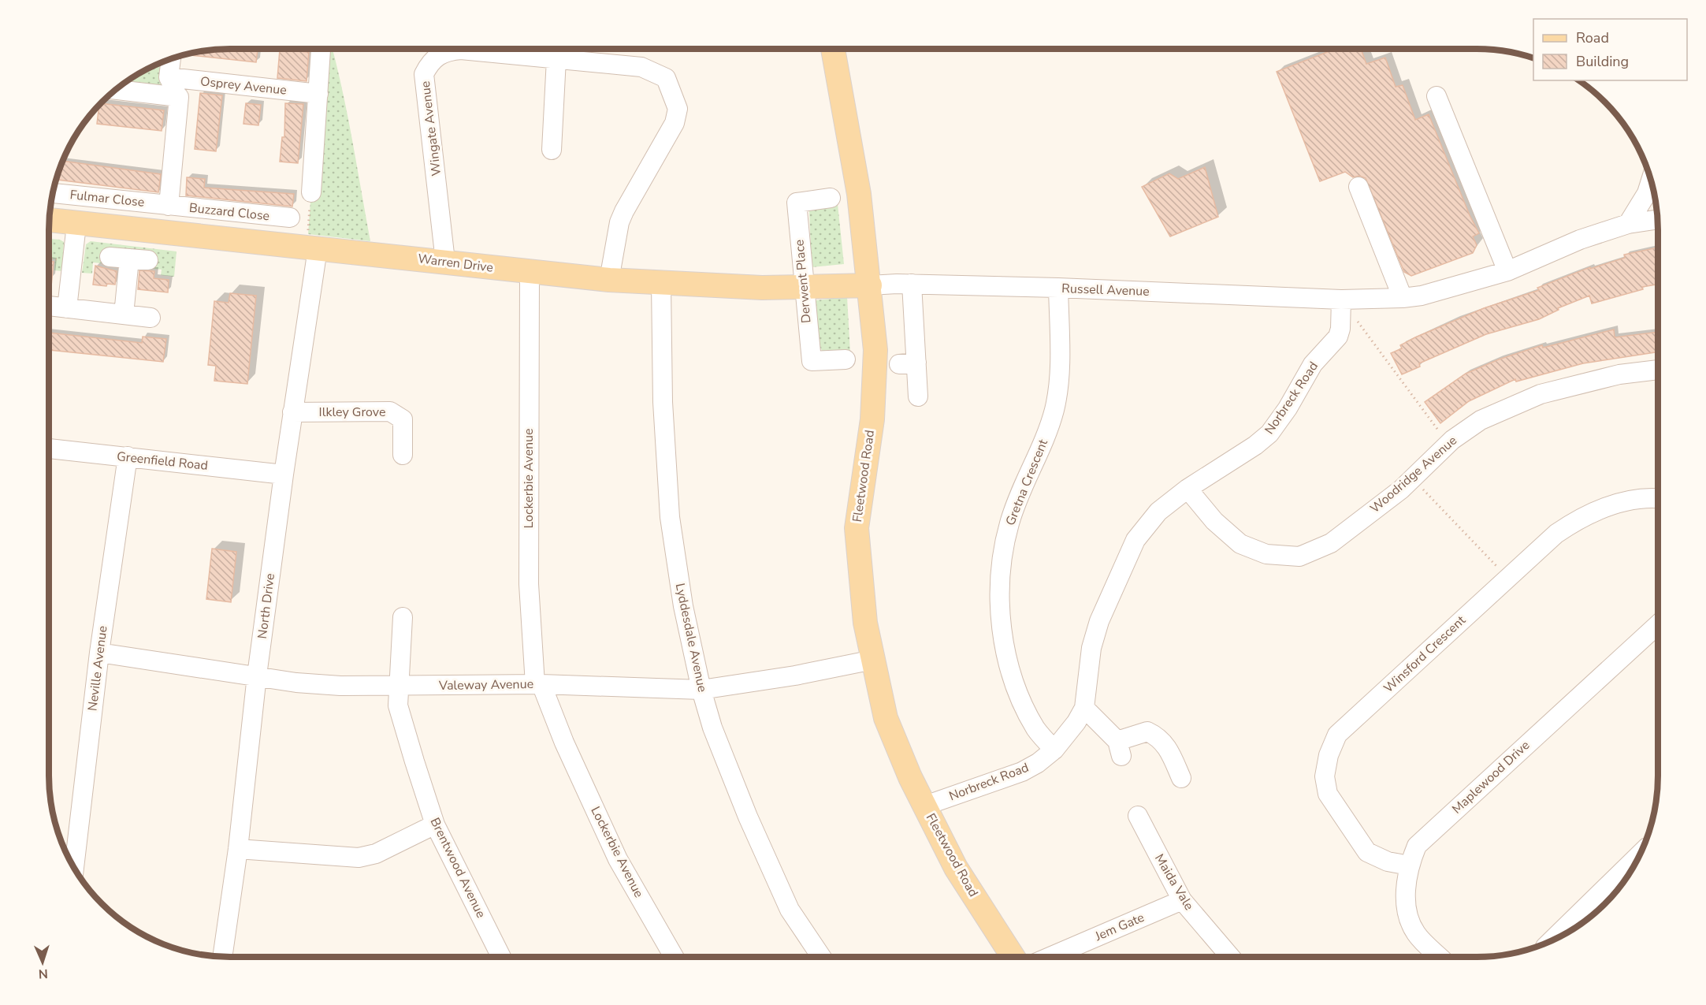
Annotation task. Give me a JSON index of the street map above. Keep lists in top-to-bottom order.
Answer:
{
  "streets": {
    "main road": ["Warren Drive", "Fleetwood Road"],
    "street": [
      "Osprey Avenue",
      "Wingate Avenue",
      "Fulmar Close",
      "Buzzard Close",
      "Derwent Place",
      "Russell Avenue",
      "Norbreck Road",
      "Ilkley Grove",
      "Greenfield Road",
      "Woodridge Avenue",
      "Lockerbie Avenue",
      "Gretna Crescent",
      "North Drive",
      "Lyddesdale Avenue",
      "Winsford Crescent",
      "Neville Avenue",
      "Valeway Avenue",
      "Maplewood Drive",
      "Brentwood Avenue",
      "Maida Vale",
      "Jem Gate"
    ]
  },
  "crossings": [
    ["Wingate Avenue", "Warren Drive"],
    ["Fulmar Close", "Buzzard Close"],
    ["Warren Drive", "Derwent Place"],
    ["Warren Drive", "Russell Avenue"],
    ["Warren Drive", "Fleetwood Road"],
    ["Warren Drive", "Lockerbie Avenue"],
    ["Warren Drive", "North Drive"],
    ["Warren Drive", "Lyddesdale Avenue"],
    ["Russell Avenue", "Norbreck Road"],
    ["Russell Avenue", "Fleetwood Road"],
    ["Russell Avenue", "Gretna Crescent"],
    ["Norbreck Road", "Woodridge Avenue"],
    ["Norbreck Road", "Fleetwood Road"],
    ["Norbreck Road", "Gretna Crescent"],
    ["Ilkley Grove", "North Drive"],
    ["Greenfield Road", "North Drive"],
    ["Greenfield Road", "Neville Avenue"],
    ["Fleetwood Road", "Valeway Avenue"],
    ["Lockerbie Avenue", "Valeway Avenue"],
    ["North Drive", "Valeway Avenue"],
    ["Lyddesdale Avenue", "Valeway Avenue"],
    ["Winsford Crescent", "Maplewood Drive"],
    ["Neville Avenue", "Valeway Avenue"],
    ["Valeway Avenue", "Brentwood Avenue"],
    ["Maida Vale", "Jem Gate"]
  ],
  "legend": ["Road", "Building"],
  "north": "bottom"
}
